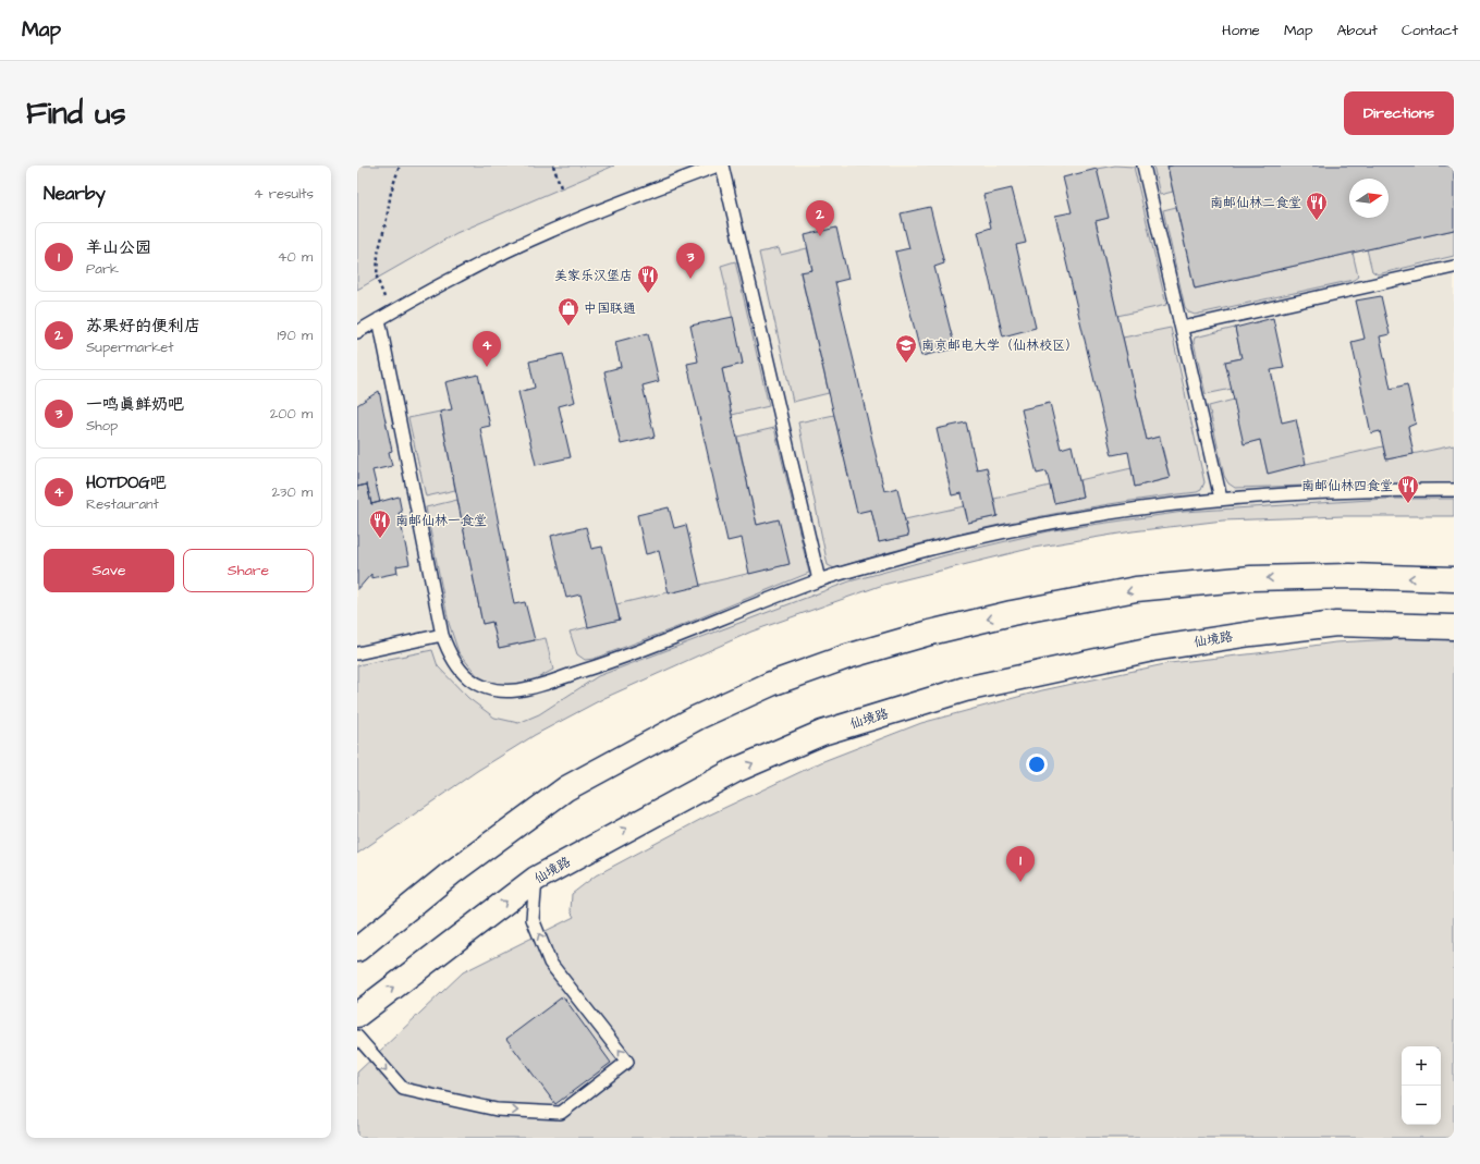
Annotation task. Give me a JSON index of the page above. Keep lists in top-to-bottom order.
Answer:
{
  "streets": {
    "main road": ["仙境路"]
  },
  "places": {
    "restaurant": [
      "南邮仙林二食堂",
      "美家乐汉堡店",
      "南邮仙林四食堂",
      "南邮仙林一食堂"
    ],
    "shop": ["中国联通"],
    "school or university": ["南京邮电大学（仙林校区）"]
  },
  "north": "right",
  "page": {
    "header": "Map",
    "nav": [
      "Home",
      "Map",
      "About",
      "Contact"
    ],
    "buttons": [
      "Directions",
      ["Save", "Share"]
    ],
    "title": "Find us",
    "heading": ["Nearby", "4 results"],
    "pins": [
      "2",
      "3",
      "4",
      "1"
    ],
    "list": [
      {
        "mark": "1",
        "name": "羊山公园",
        "note": "Park",
        "value": "40 m"
      },
      {
        "mark": "2",
        "name": "苏果好的便利店",
        "note": "Supermarket",
        "value": "190 m"
      },
      {
        "mark": "3",
        "name": "一鸣真鲜奶吧",
        "note": "Shop",
        "value": "200 m"
      },
      {
        "mark": "4",
        "name": "HOTDOG吧",
        "note": "Restaurant",
        "value": "230 m"
      }
    ],
    "map_buttons": ["+", "−"]
  }
}
